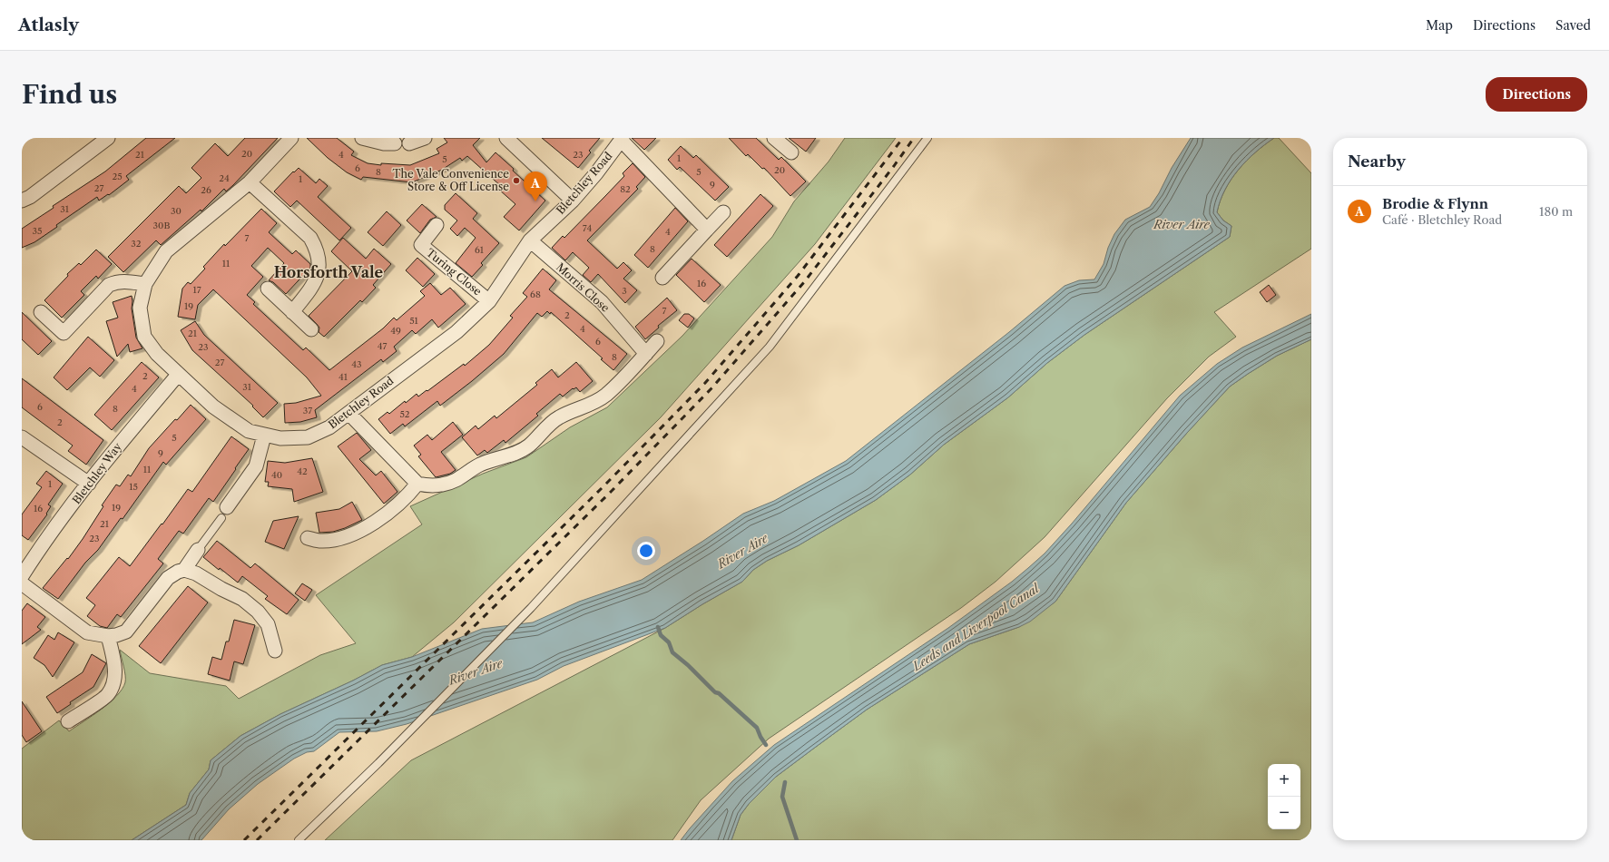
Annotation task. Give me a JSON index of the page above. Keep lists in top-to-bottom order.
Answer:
{
  "streets": {
    "street": [
      "Bletchley Road",
      "Turing Close",
      "Morris Close",
      "Bletchley Way"
    ]
  },
  "crossings": [
    ["Bletchley Road", "Turing Close"],
    ["Bletchley Road", "Morris Close"],
    ["Bletchley Road", "Bletchley Way"]
  ],
  "districts": ["Horsforth Vale"],
  "water": ["River Aire", "Leeds and Liverpool Canal"],
  "places": ["The Vale Convenience Store & Off License"],
  "house_numbers": [
    "20",
    "21",
    "4",
    "23",
    "1",
    "5",
    "6",
    "20",
    "8",
    "5",
    "25",
    "24",
    "1",
    "9",
    "27",
    "82",
    "26",
    "31",
    "30",
    "30B",
    "74",
    "35",
    "4",
    "7",
    "32",
    "8",
    "61",
    "11",
    "16",
    "17",
    "3",
    "68",
    "19",
    "7",
    "2",
    "51",
    "4",
    "49",
    "21",
    "6",
    "47",
    "23",
    "8",
    "27",
    "43",
    "2",
    "41",
    "31",
    "4",
    "6",
    "8",
    "37",
    "52",
    "2",
    "5",
    "9",
    "11",
    "42",
    "40",
    "1",
    "15",
    "19",
    "16",
    "21",
    "23"
  ],
  "page": {
    "header": "Atlasly",
    "nav": ["Map", "Directions", "Saved"],
    "buttons": "Directions",
    "title": "Find us",
    "heading": "Nearby",
    "pins": "A",
    "list": [
      {
        "mark": "A",
        "name": "Brodie & Flynn",
        "note": "Café · Bletchley Road",
        "value": "180 m"
      }
    ],
    "map_buttons": ["+", "−"]
  }
}
